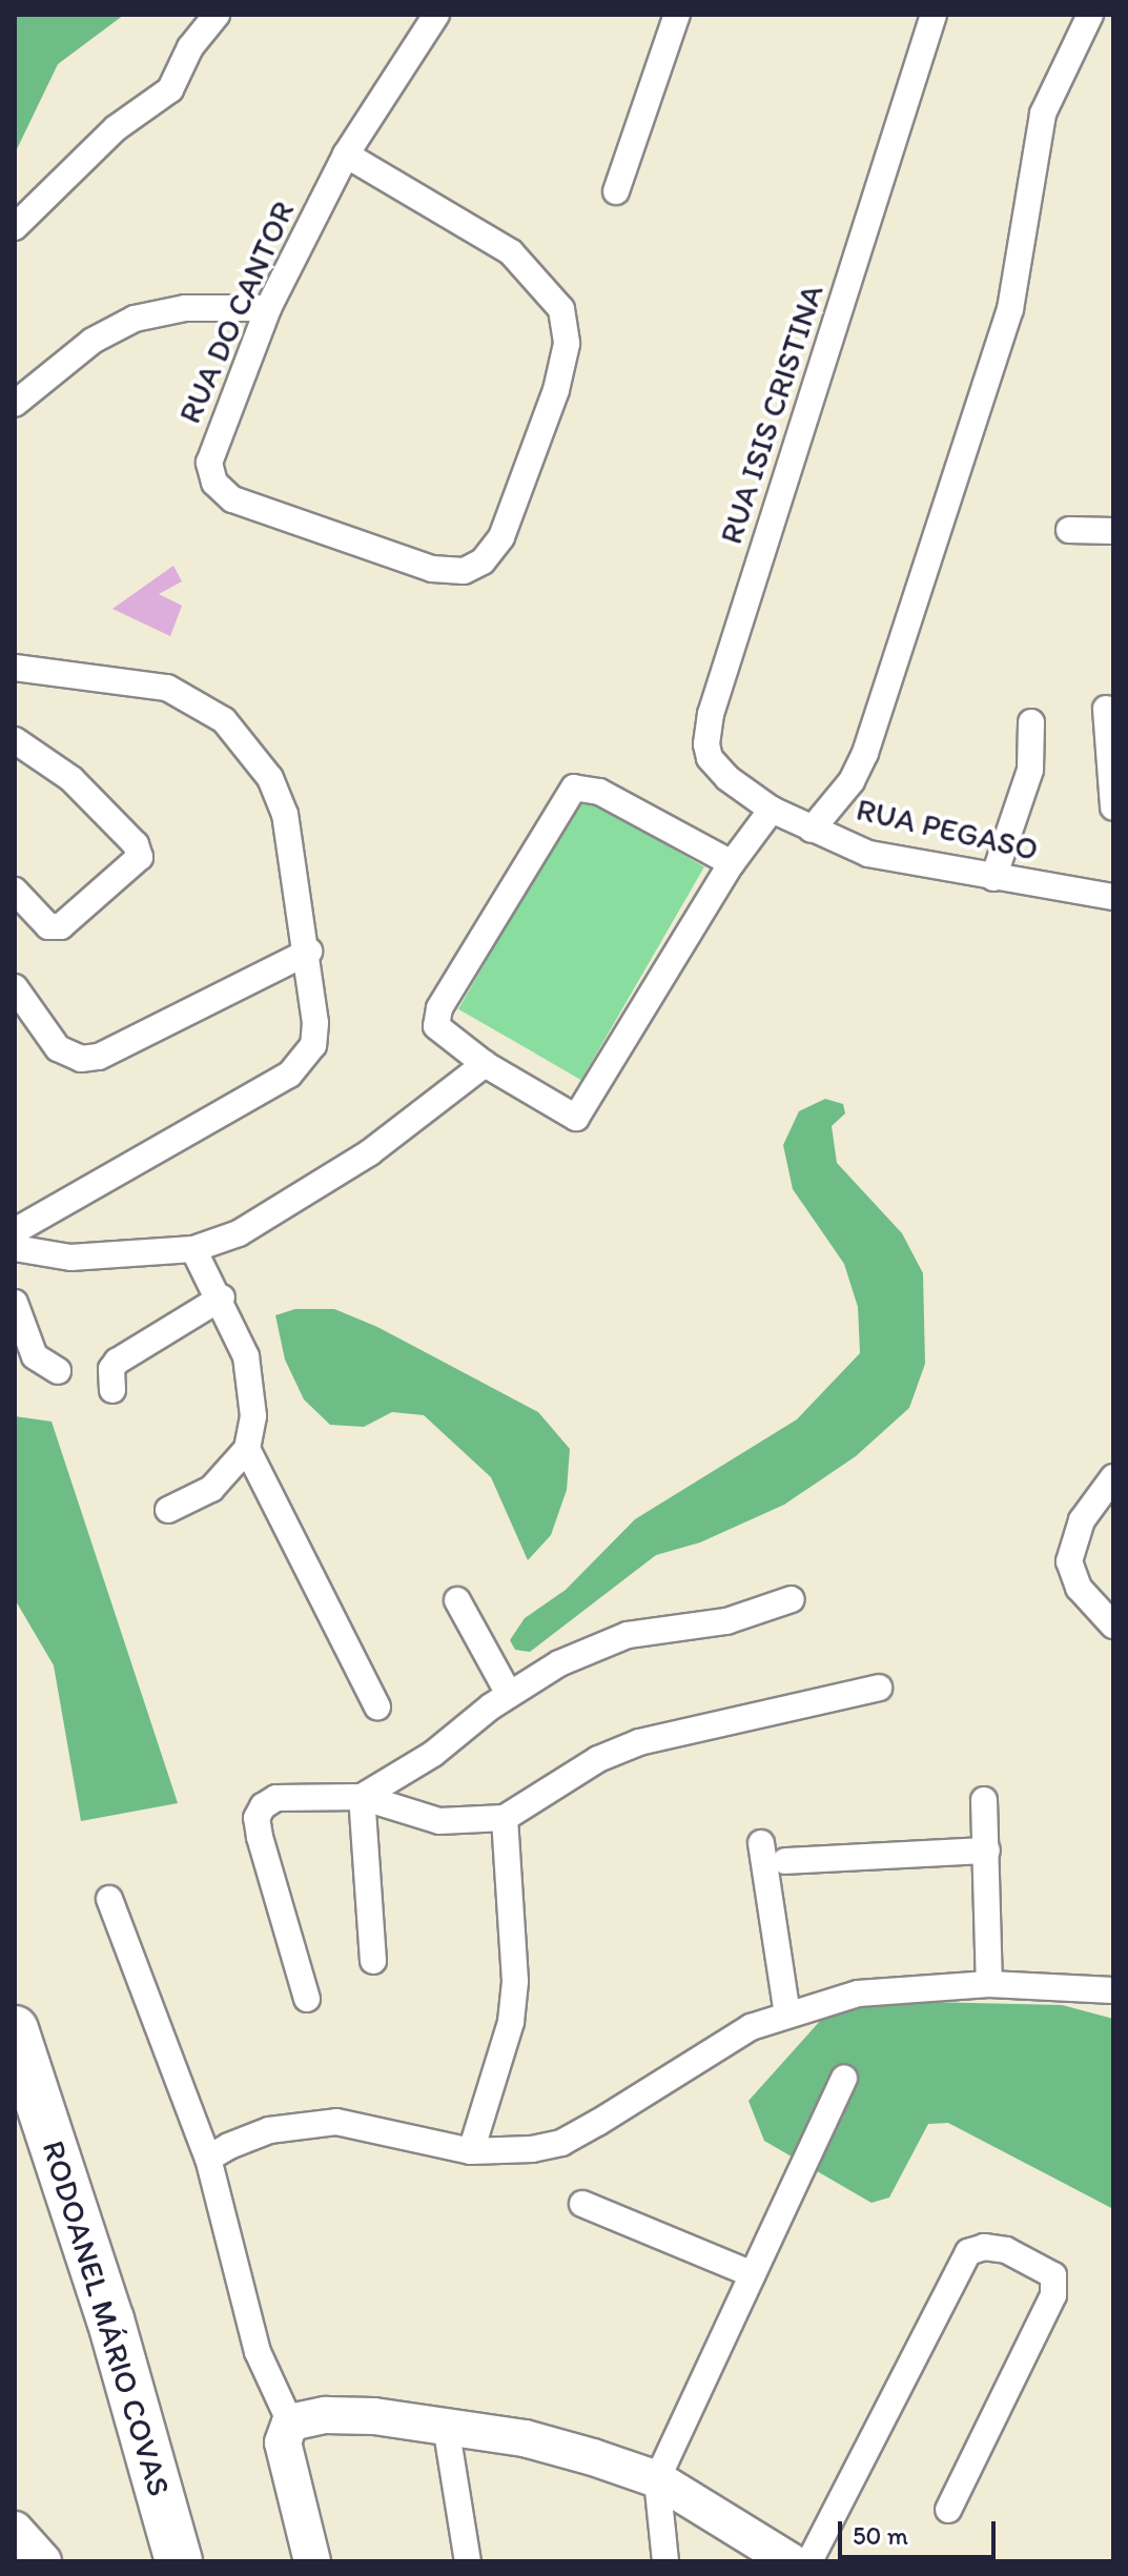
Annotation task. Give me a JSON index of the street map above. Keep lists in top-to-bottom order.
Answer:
{
  "streets": {
    "highway": ["RODOANEL MÁRIO COVAS"],
    "street": ["RUA DO CANTOR", "RUA ISIS CRISTINA", "RUA PEGASO"]
  },
  "crossings": [
    ["RUA ISIS CRISTINA", "RUA PEGASO"]
  ],
  "scale_bar": "50 m"
}
